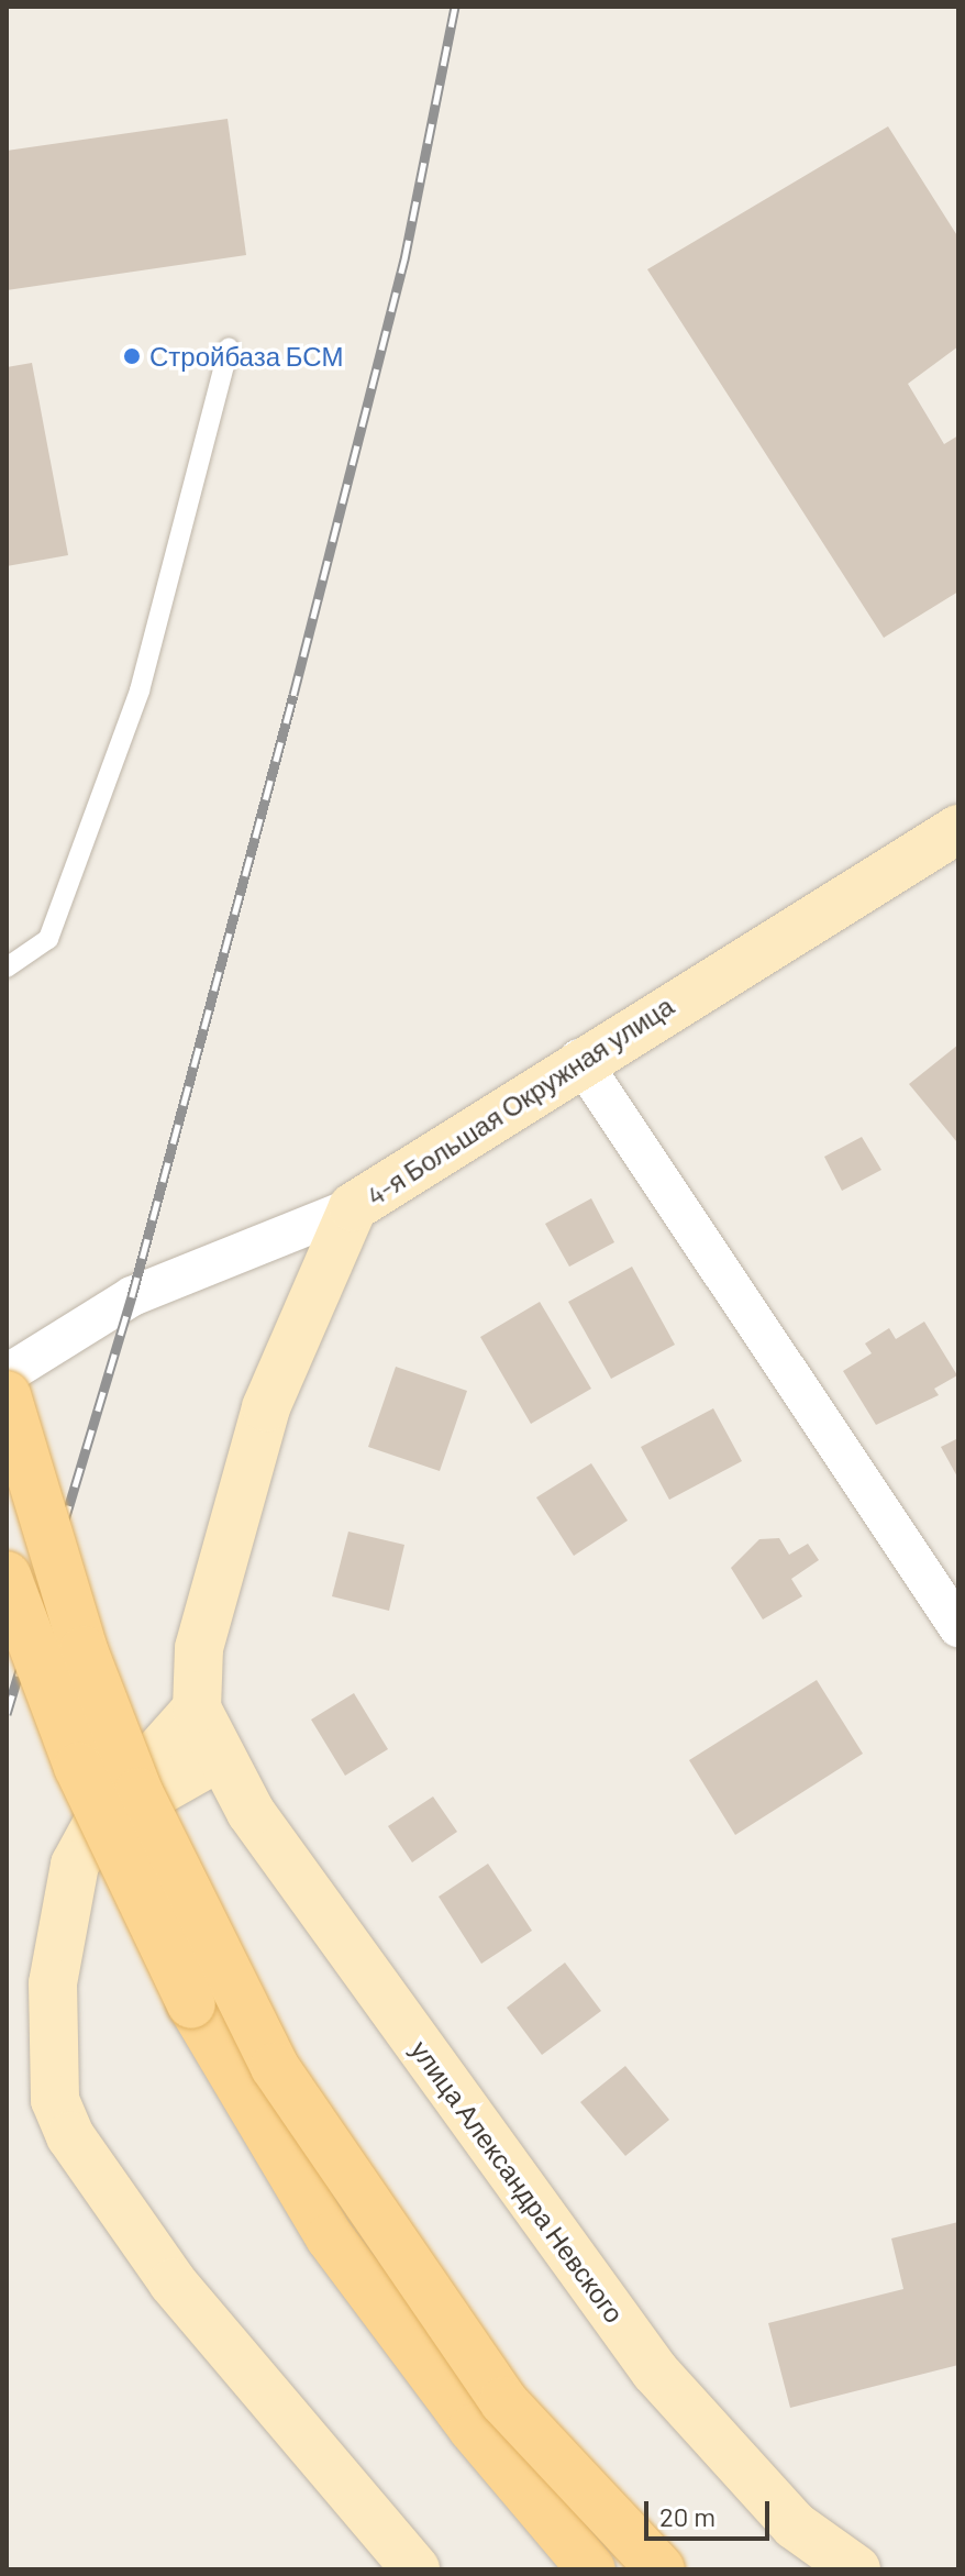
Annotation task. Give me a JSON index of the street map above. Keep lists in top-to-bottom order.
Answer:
{
  "streets": {
    "street": ["4-я Большая Окружная улица", "улица Александра Невского"]
  },
  "crossings": [
    ["4-я Большая Окружная улица", "улица Александра Невского"]
  ],
  "places": ["Стройбаза БСМ"],
  "scale_bar": "20 m"
}
